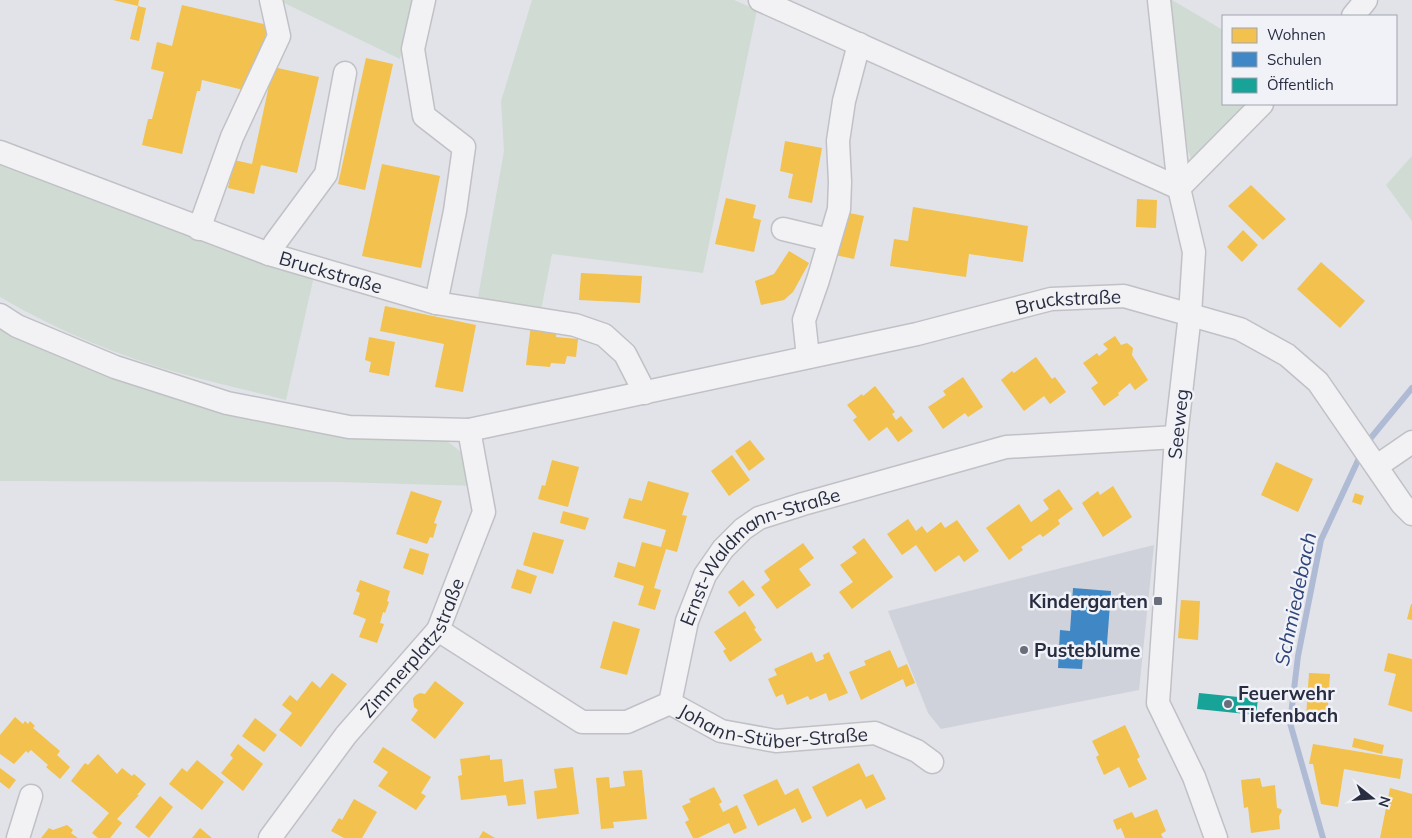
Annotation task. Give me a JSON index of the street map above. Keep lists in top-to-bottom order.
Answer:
{
  "streets": {
    "street": [
      "Bruckstraße",
      "Seeweg",
      "Ernst-Waldmann-Straße",
      "Zimmerplatzstraße",
      "Johann-Stüber-Straße"
    ]
  },
  "crossings": [
    ["Bruckstraße", "Seeweg"],
    ["Bruckstraße", "Zimmerplatzstraße"],
    ["Seeweg", "Ernst-Waldmann-Straße"],
    ["Ernst-Waldmann-Straße", "Johann-Stüber-Straße"]
  ],
  "water": ["Schmiedebach"],
  "places": {
    "transit": ["Kindergarten"],
    "other": ["Pusteblume", "Feuerwehr Tiefenbach"]
  },
  "legend": ["Wohnen", "Schulen", "Öffentlich"],
  "north": "right"
}
